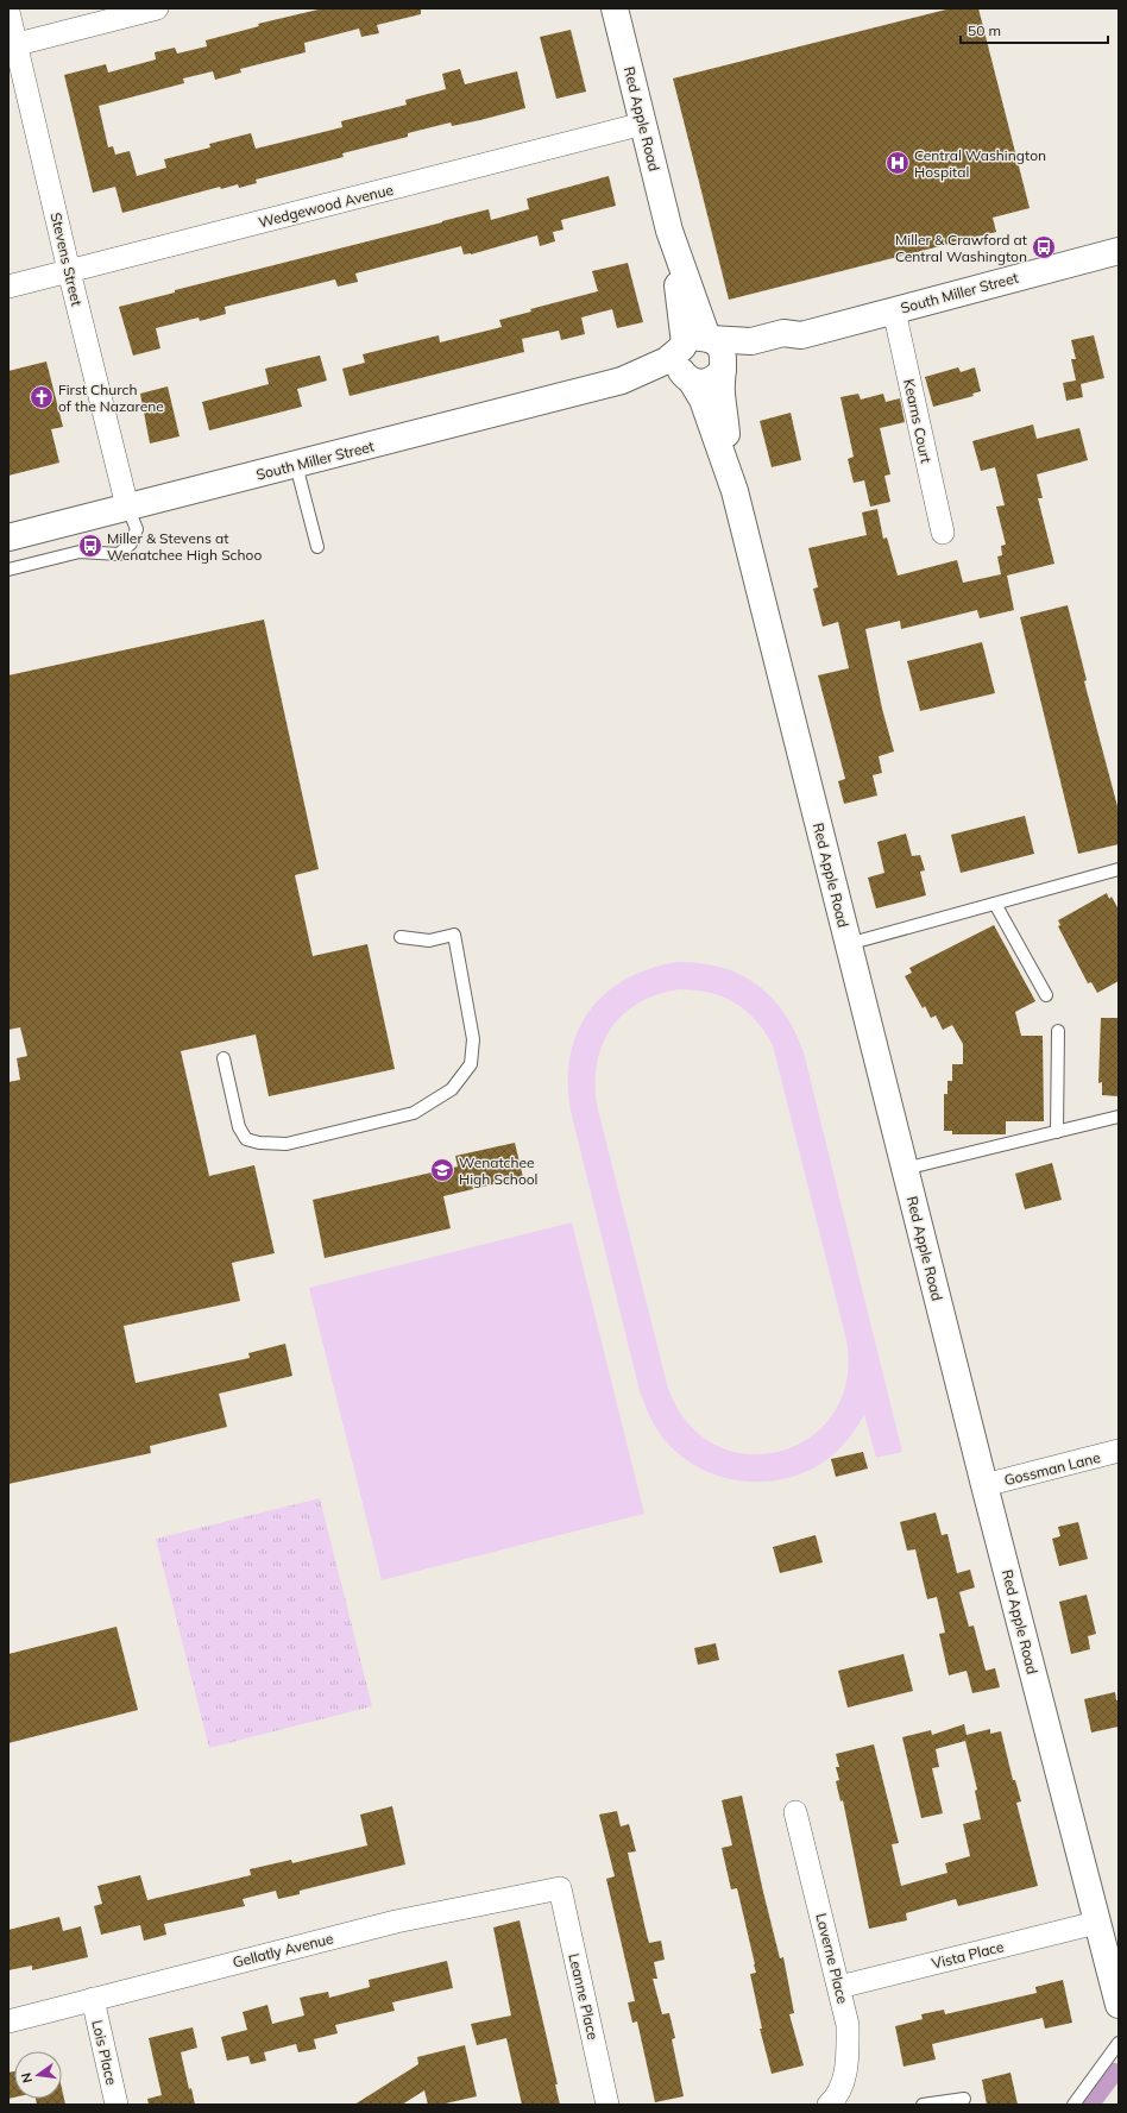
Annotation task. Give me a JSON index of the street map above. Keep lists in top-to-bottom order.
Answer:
{
  "streets": {
    "street": [
      "Red Apple Road",
      "Wedgewood Avenue",
      "Stevens Street",
      "South Miller Street",
      "Kearns Court",
      "Gossman Lane",
      "Gellatly Avenue",
      "Vista Place",
      "Laverne Place",
      "Leanne Place",
      "Lois Place"
    ]
  },
  "crossings": [
    ["Red Apple Road", "Wedgewood Avenue"],
    ["Red Apple Road", "South Miller Street"],
    ["Red Apple Road", "Gossman Lane"],
    ["Red Apple Road", "Vista Place"],
    ["Wedgewood Avenue", "Stevens Street"],
    ["Stevens Street", "South Miller Street"],
    ["South Miller Street", "Kearns Court"],
    ["Gellatly Avenue", "Leanne Place"],
    ["Gellatly Avenue", "Lois Place"],
    ["Vista Place", "Laverne Place"]
  ],
  "places": {
    "hospital": ["Central Washington Hospital"],
    "bus stop": ["Miller & Crawford at Central Washington", "Miller & Stevens at Wenatchee High Schoo"],
    "church": ["First Church of the Nazarene"],
    "school or university": ["Wenatchee High School"]
  },
  "scale_bar": "50 m",
  "north": "left"
}
